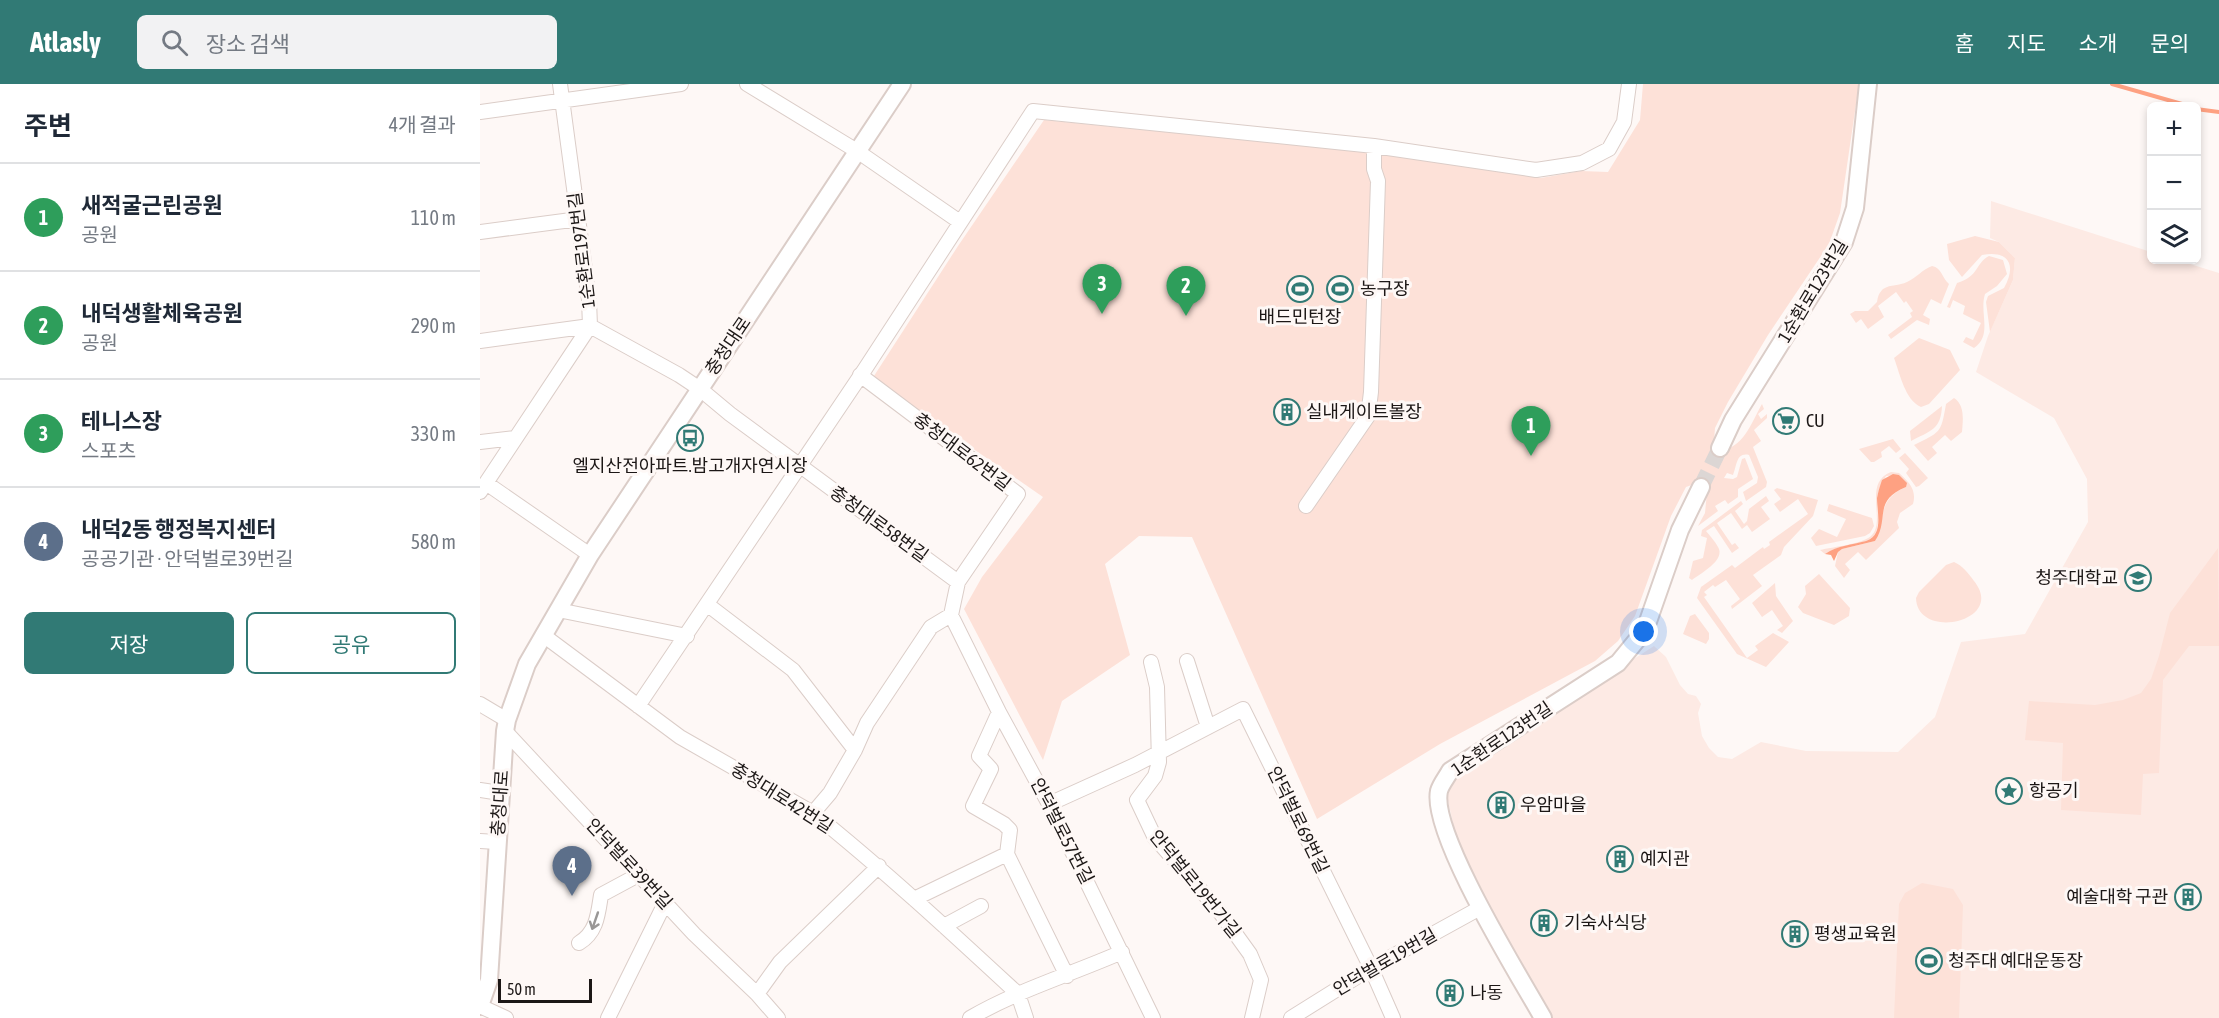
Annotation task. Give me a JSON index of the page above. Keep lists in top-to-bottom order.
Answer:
{
  "streets": {
    "street": [
      "1순환로197번길",
      "1순환로123번길",
      "충청대로",
      "충청대로62번길",
      "충청대로58번길",
      "충청대로42번길",
      "안덕벌로69번길",
      "안덕벌로57번길",
      "안덕벌로39번길",
      "안덕벌로19번가길",
      "안덕벌로19번길"
    ]
  },
  "crossings": [
    ["1순환로197번길", "충청대로58번길"],
    ["1순환로123번길", "안덕벌로19번길"],
    ["충청대로", "충청대로58번길"],
    ["충청대로", "충청대로42번길"],
    ["충청대로", "안덕벌로39번길"],
    ["충청대로62번길", "충청대로58번길"],
    ["충청대로62번길", "안덕벌로57번길"],
    ["안덕벌로69번길", "안덕벌로57번길"],
    ["안덕벌로69번길", "안덕벌로19번가길"],
    ["안덕벌로69번길", "안덕벌로19번길"]
  ],
  "places": {
    "sports": ["배드민턴장", "농구장", "청주대 예대운동장"],
    "building": [
      "실내게이트볼장",
      "우암마을",
      "예지관",
      "예술대학 구관",
      "기숙사식당",
      "평생교육원",
      "나동"
    ],
    "supermarket": ["CU"],
    "bus stop": ["엘지산전아파트.밤고개자연시장"],
    "school or university": ["청주대학교"],
    "place": ["항공기"]
  },
  "scale_bar": "50 m",
  "page": {
    "header": "Atlasly",
    "search": "장소 검색",
    "nav": [
      "홈",
      "지도",
      "소개",
      "문의"
    ],
    "heading": ["주변", "4개 결과"],
    "map_buttons": ["+", "−"],
    "list": [
      {
        "mark": "1",
        "name": "새적굴근린공원",
        "note": "공원",
        "value": "110 m"
      },
      {
        "mark": "2",
        "name": "내덕생활체육공원",
        "note": "공원",
        "value": "290 m"
      },
      {
        "mark": "3",
        "name": "테니스장",
        "note": "스포츠",
        "value": "330 m"
      },
      {
        "mark": "4",
        "name": "내덕2동 행정복지센터",
        "note": "공공기관 · 안덕벌로39번길",
        "value": "580 m"
      }
    ],
    "pins": [
      "3",
      "2",
      "1",
      "4"
    ],
    "buttons": ["저장", "공유"],
    "scale": "50 m"
  }
}
